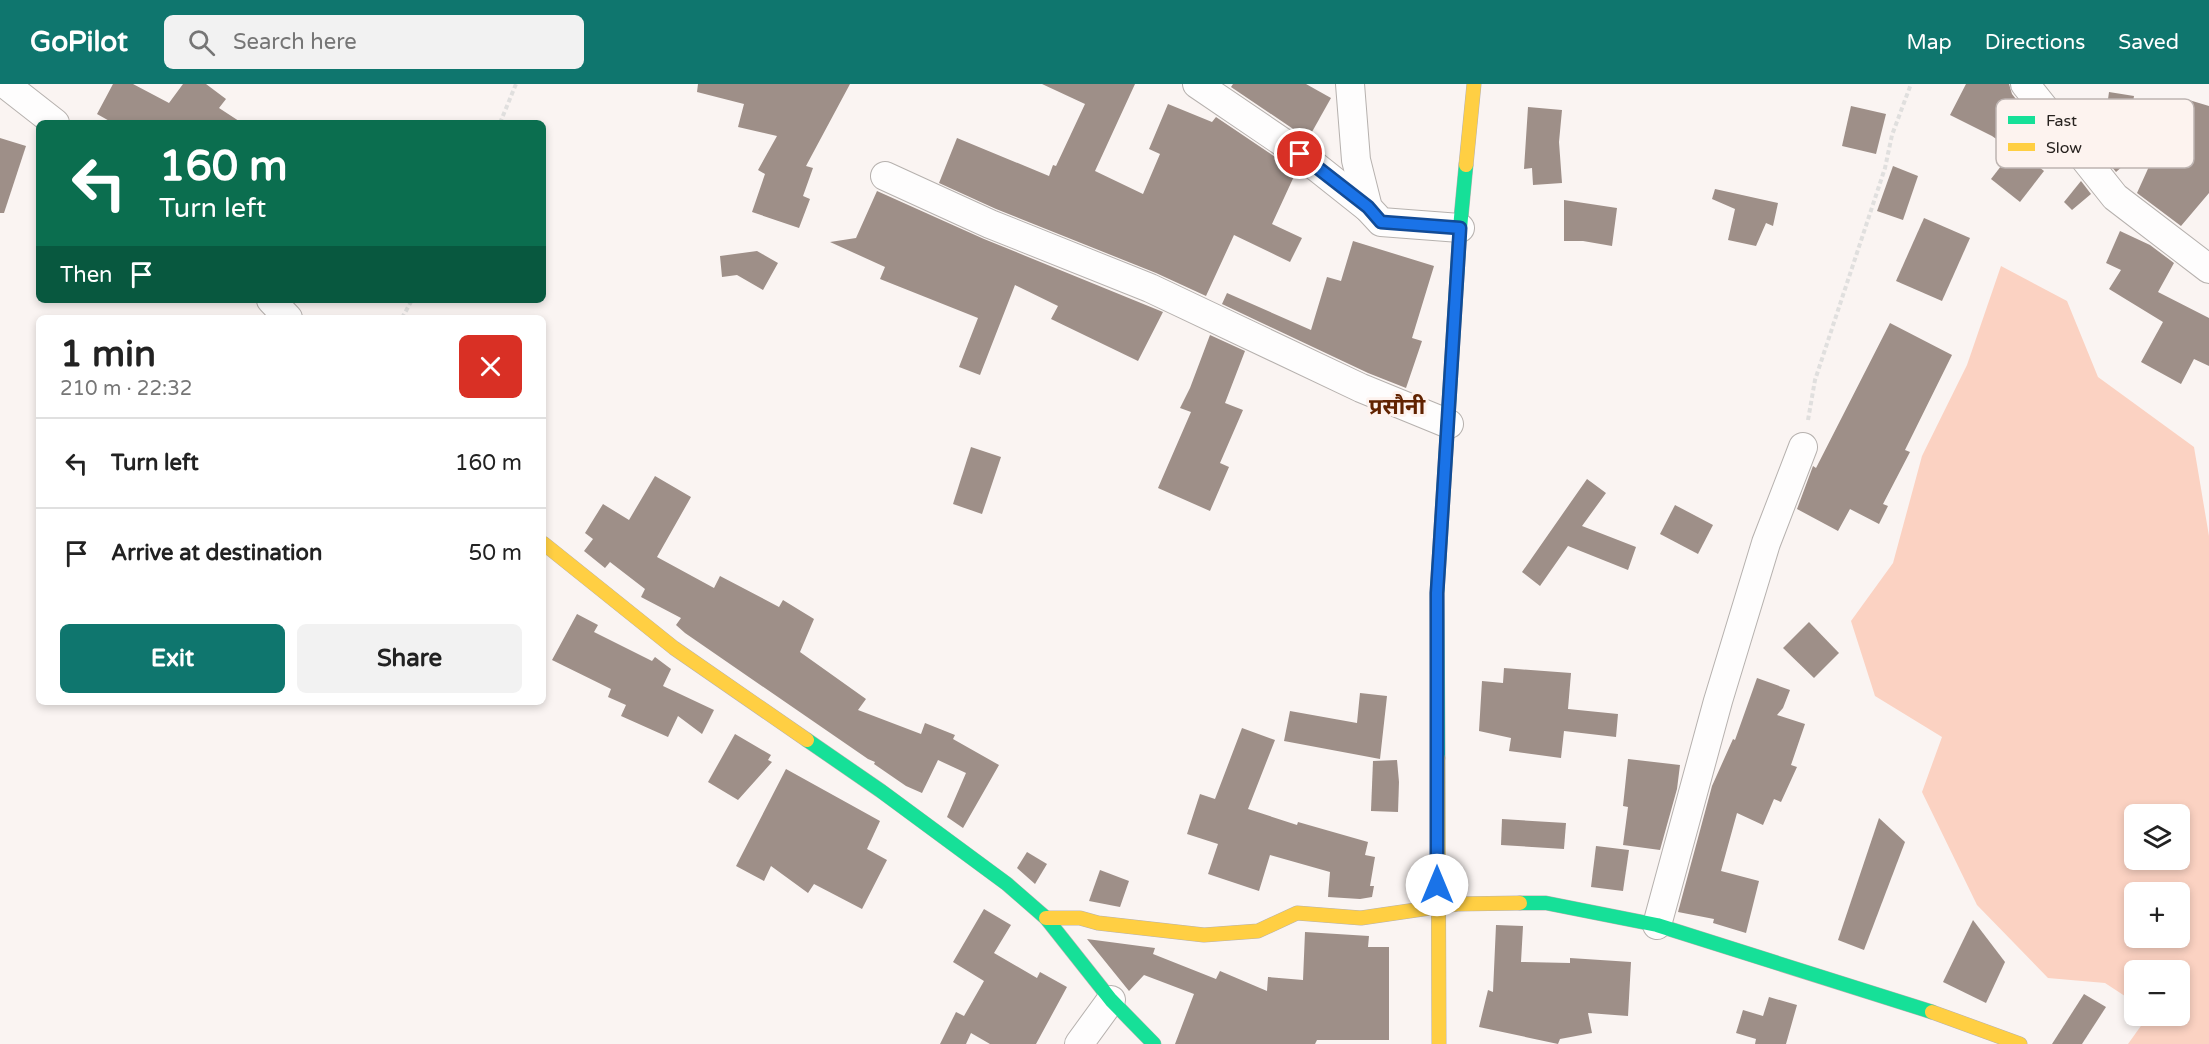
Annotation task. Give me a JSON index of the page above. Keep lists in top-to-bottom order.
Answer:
{
  "districts": ["प्रसौनी"],
  "legend": ["Fast", "Slow"],
  "page": {
    "header": "GoPilot",
    "search": "Search here",
    "nav": ["Map", "Directions", "Saved"],
    "turn": ["160 m", "Turn left"],
    "then": "Then",
    "heading": ["1 min", "210 m · 22:32"],
    "list": [
      {
        "name": "Turn left",
        "value": "160 m"
      },
      {
        "name": "Arrive at destination",
        "value": "50 m"
      }
    ],
    "buttons": ["Exit", "Share"],
    "map_buttons": ["+", "−"]
  }
}
